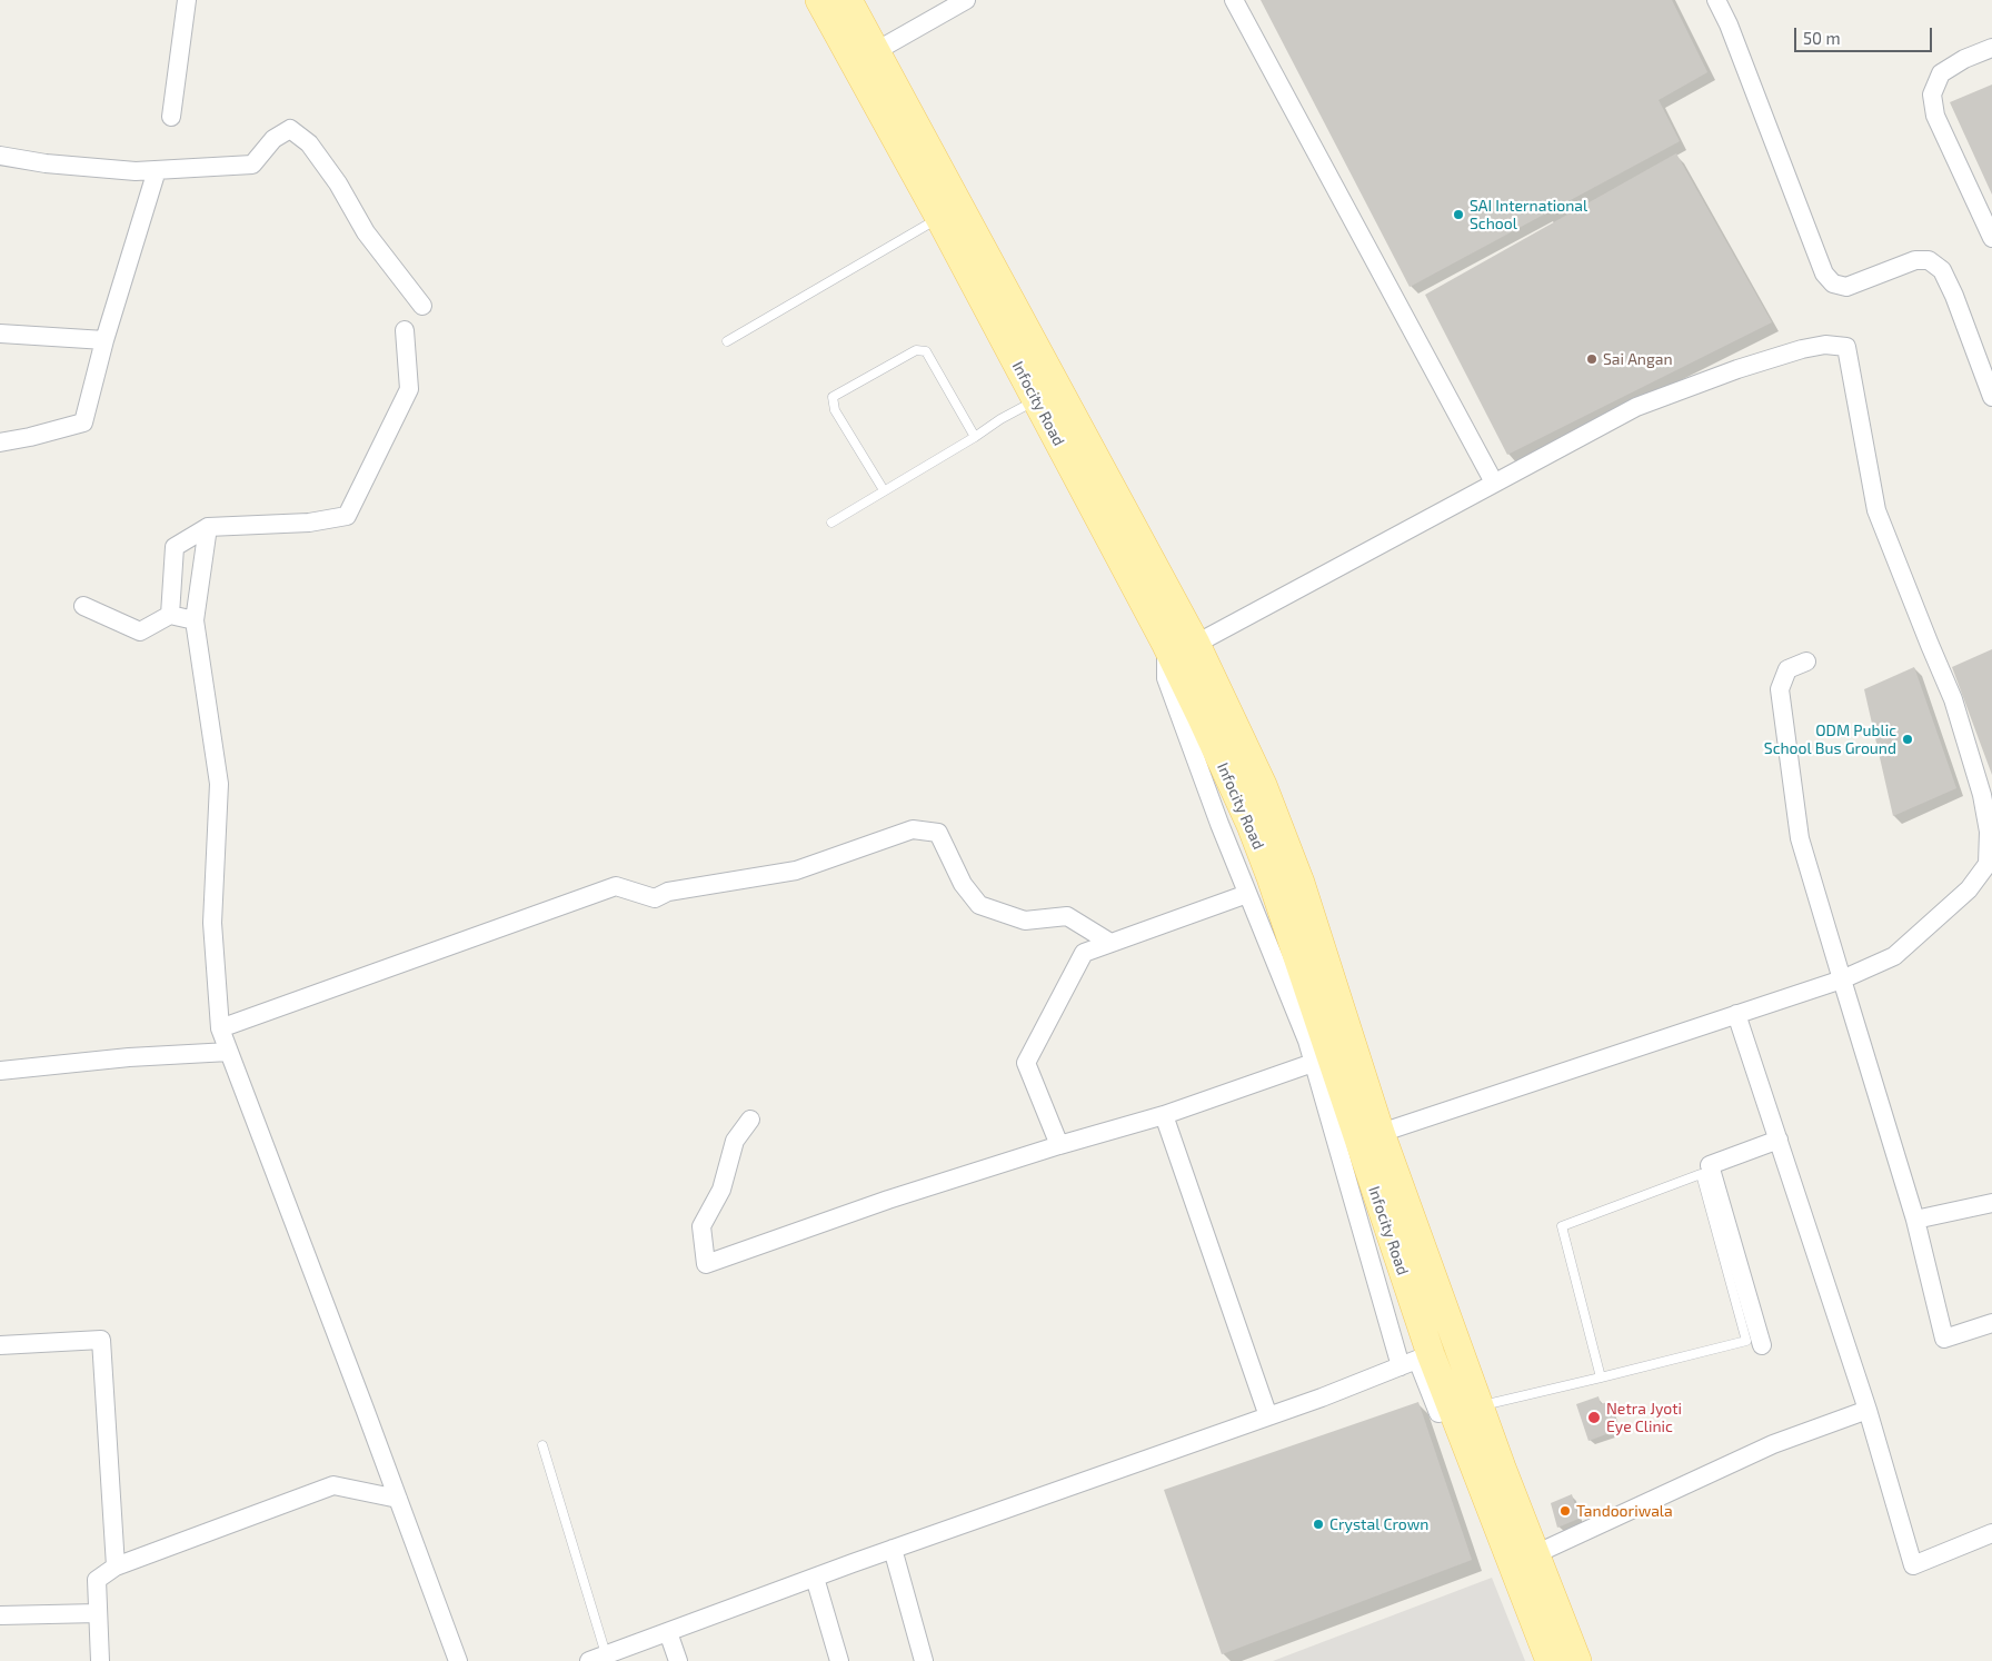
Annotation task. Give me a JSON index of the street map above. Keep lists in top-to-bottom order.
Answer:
{
  "streets": {
    "main road": ["Infocity Road"]
  },
  "places": [
    "SAI International School",
    "Sai Angan",
    "ODM Public School Bus Ground",
    "Netra Jyoti Eye Clinic",
    "Tandooriwala",
    "Crystal Crown"
  ],
  "scale_bar": "50 m"
}
